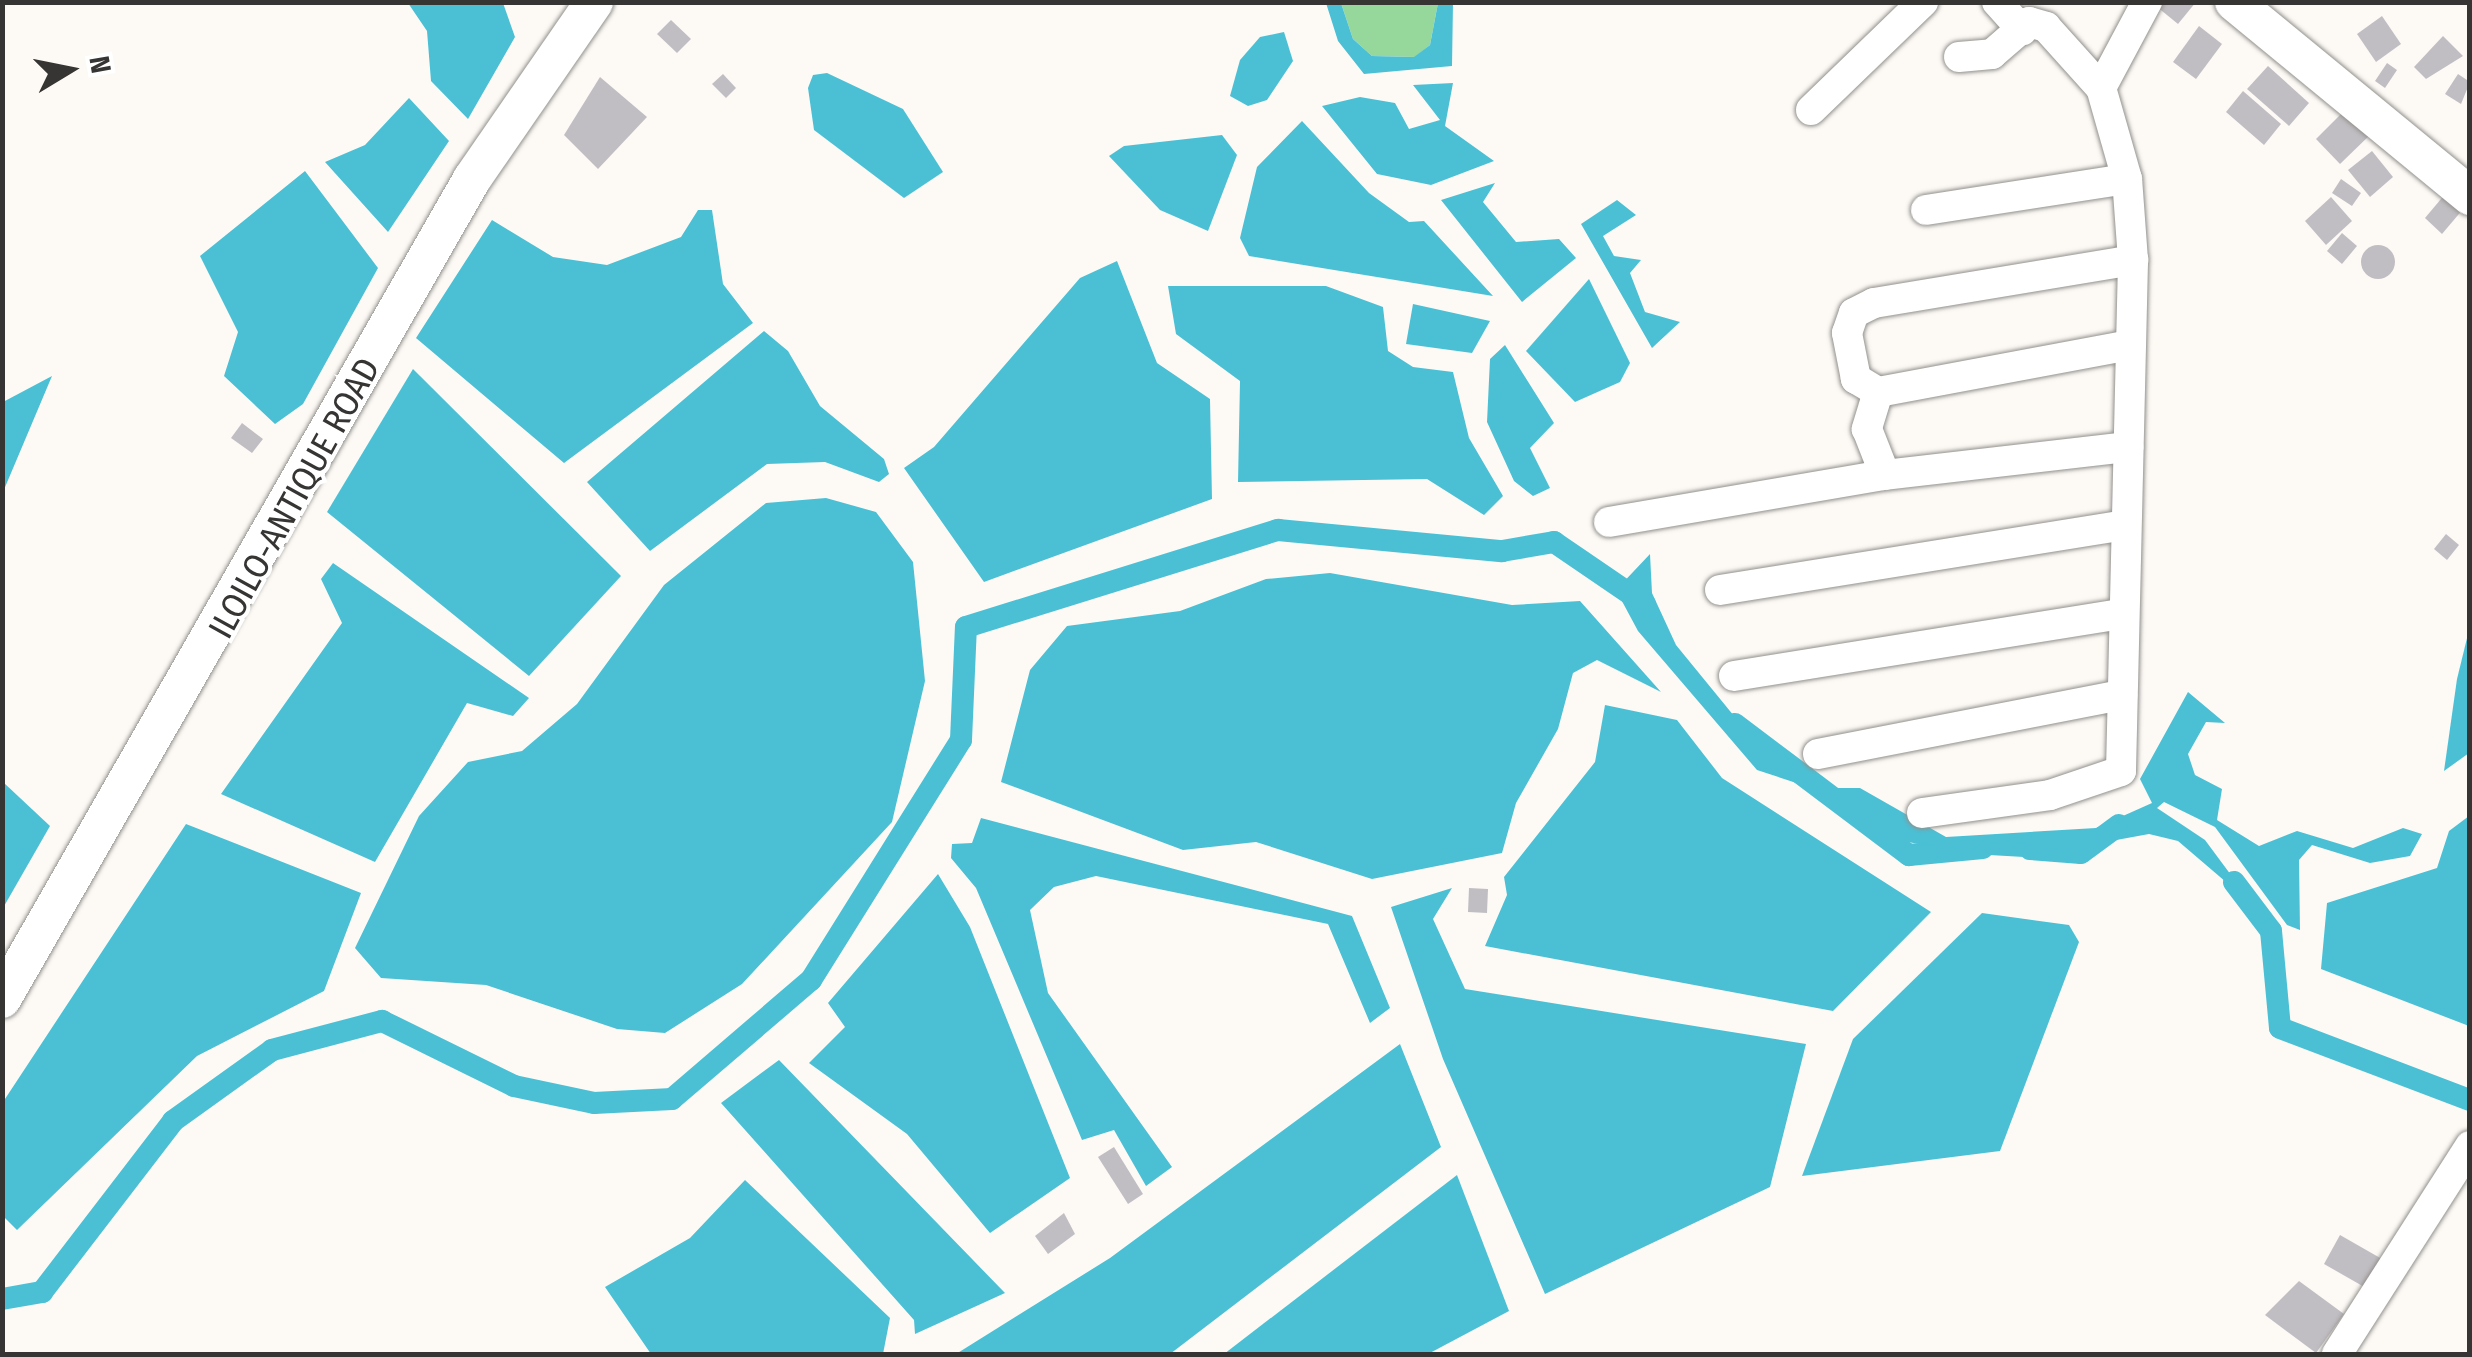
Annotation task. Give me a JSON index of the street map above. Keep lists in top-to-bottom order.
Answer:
{
  "streets": {
    "main road": ["ILOILO-ANTIQUE ROAD"]
  },
  "north": "right"
}
